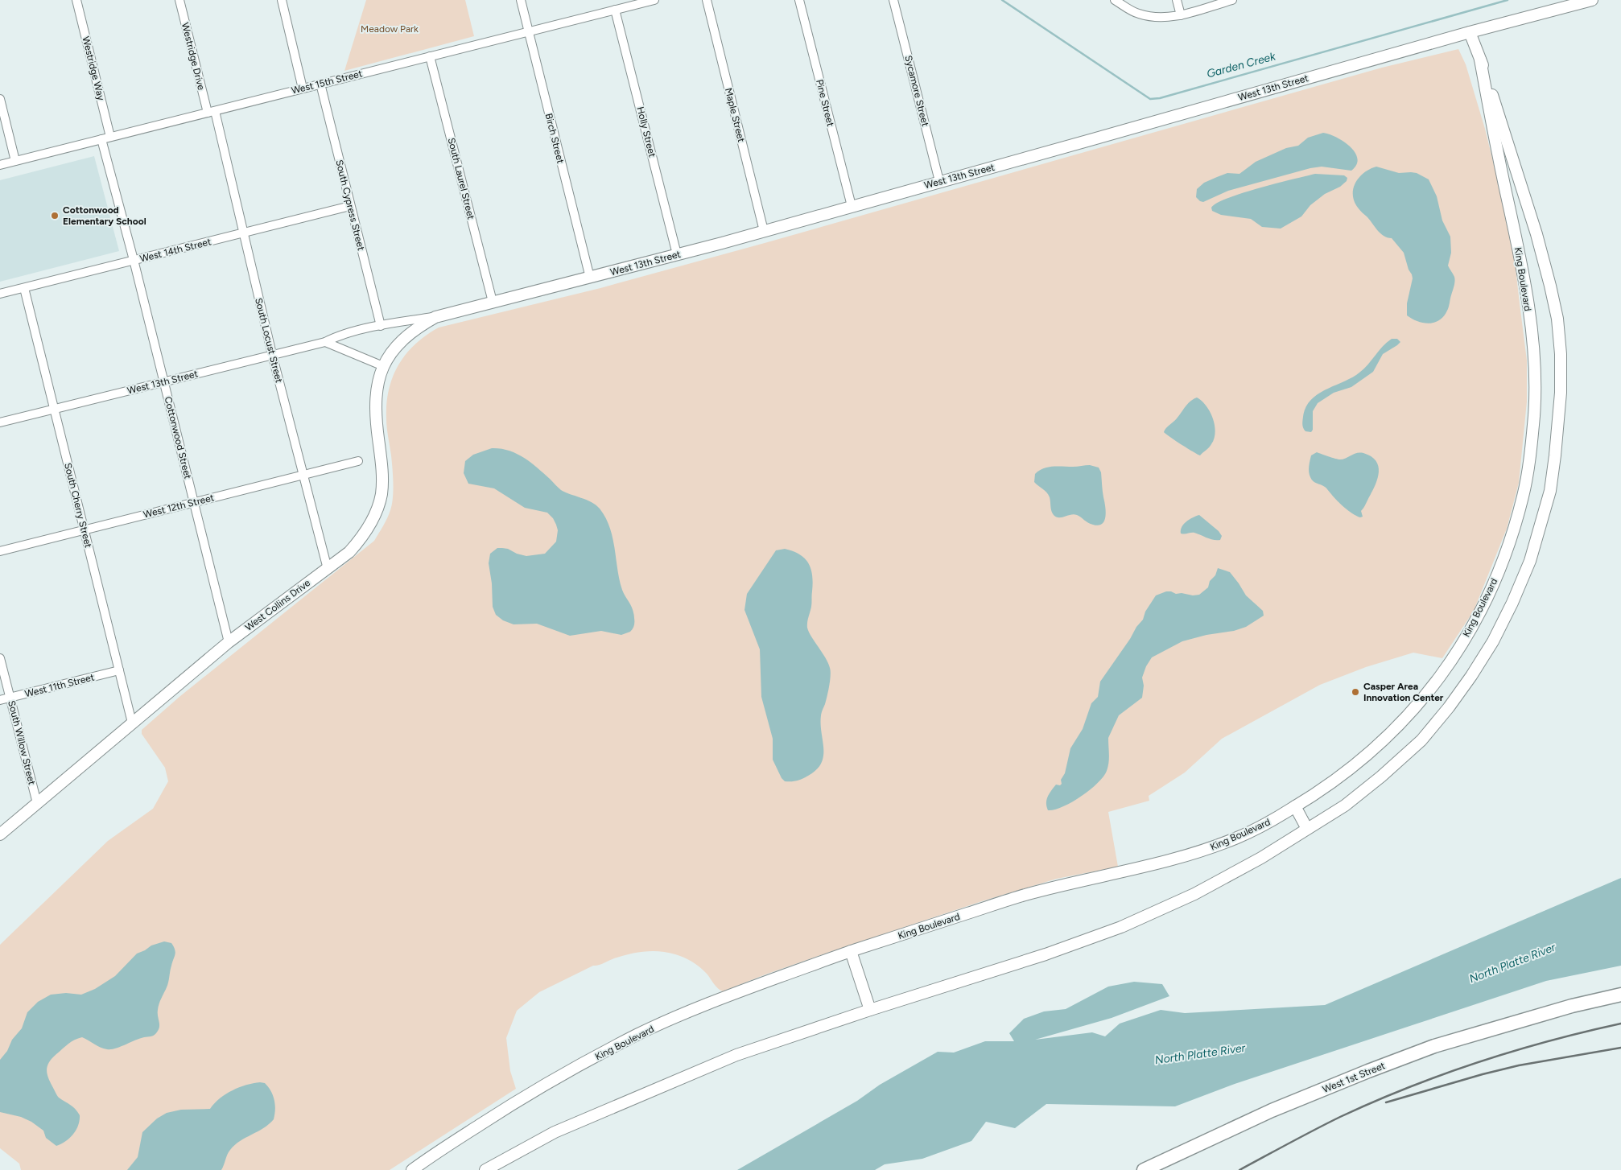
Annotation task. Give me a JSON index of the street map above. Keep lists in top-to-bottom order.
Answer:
{
  "streets": {
    "main road": ["West 1st Street"],
    "street": [
      "Westridge Drive",
      "Westridge Way",
      "West 15th Street",
      "West 13th Street",
      "Sycamore Street",
      "Pine Street",
      "Maple Street",
      "Holly Street",
      "Birch Street",
      "South Laurel Street",
      "South Cypress Street",
      "West 14th Street",
      "King Boulevard",
      "South Locust Street",
      "Cottonwood Street",
      "South Cherry Street",
      "West 12th Street",
      "West Collins Drive",
      "West 11th Street",
      "South Willow Street"
    ]
  },
  "crossings": [
    ["Westridge Drive", "West 15th Street"],
    ["Westridge Drive", "South Locust Street"],
    ["Westridge Way", "West 15th Street"],
    ["West 15th Street", "Holly Street"],
    ["West 15th Street", "Birch Street"],
    ["West 15th Street", "South Laurel Street"],
    ["West 15th Street", "South Cypress Street"],
    ["West 15th Street", "South Locust Street"],
    ["West 15th Street", "Cottonwood Street"],
    ["West 13th Street", "Sycamore Street"],
    ["West 13th Street", "Pine Street"],
    ["West 13th Street", "Maple Street"],
    ["West 13th Street", "Holly Street"],
    ["West 13th Street", "Birch Street"],
    ["West 13th Street", "South Laurel Street"],
    ["West 13th Street", "South Cypress Street"],
    ["West 13th Street", "King Boulevard"],
    ["West 13th Street", "South Locust Street"],
    ["West 13th Street", "Cottonwood Street"],
    ["West 13th Street", "South Cherry Street"],
    ["West 13th Street", "West Collins Drive"],
    ["South Cypress Street", "West 14th Street"],
    ["West 14th Street", "South Locust Street"],
    ["West 14th Street", "Cottonwood Street"],
    ["West 14th Street", "South Cherry Street"],
    ["South Locust Street", "West 12th Street"],
    ["South Locust Street", "West Collins Drive"],
    ["Cottonwood Street", "West 12th Street"],
    ["Cottonwood Street", "West Collins Drive"],
    ["South Cherry Street", "West 12th Street"],
    ["South Cherry Street", "West Collins Drive"],
    ["South Cherry Street", "West 11th Street"],
    ["West Collins Drive", "South Willow Street"],
    ["West 11th Street", "South Willow Street"]
  ],
  "water": ["Garden Creek", "North Platte River"],
  "parks": ["Meadow Park"],
  "places": ["Cottonwood Elementary School", "Casper Area Innovation Center"]
}
